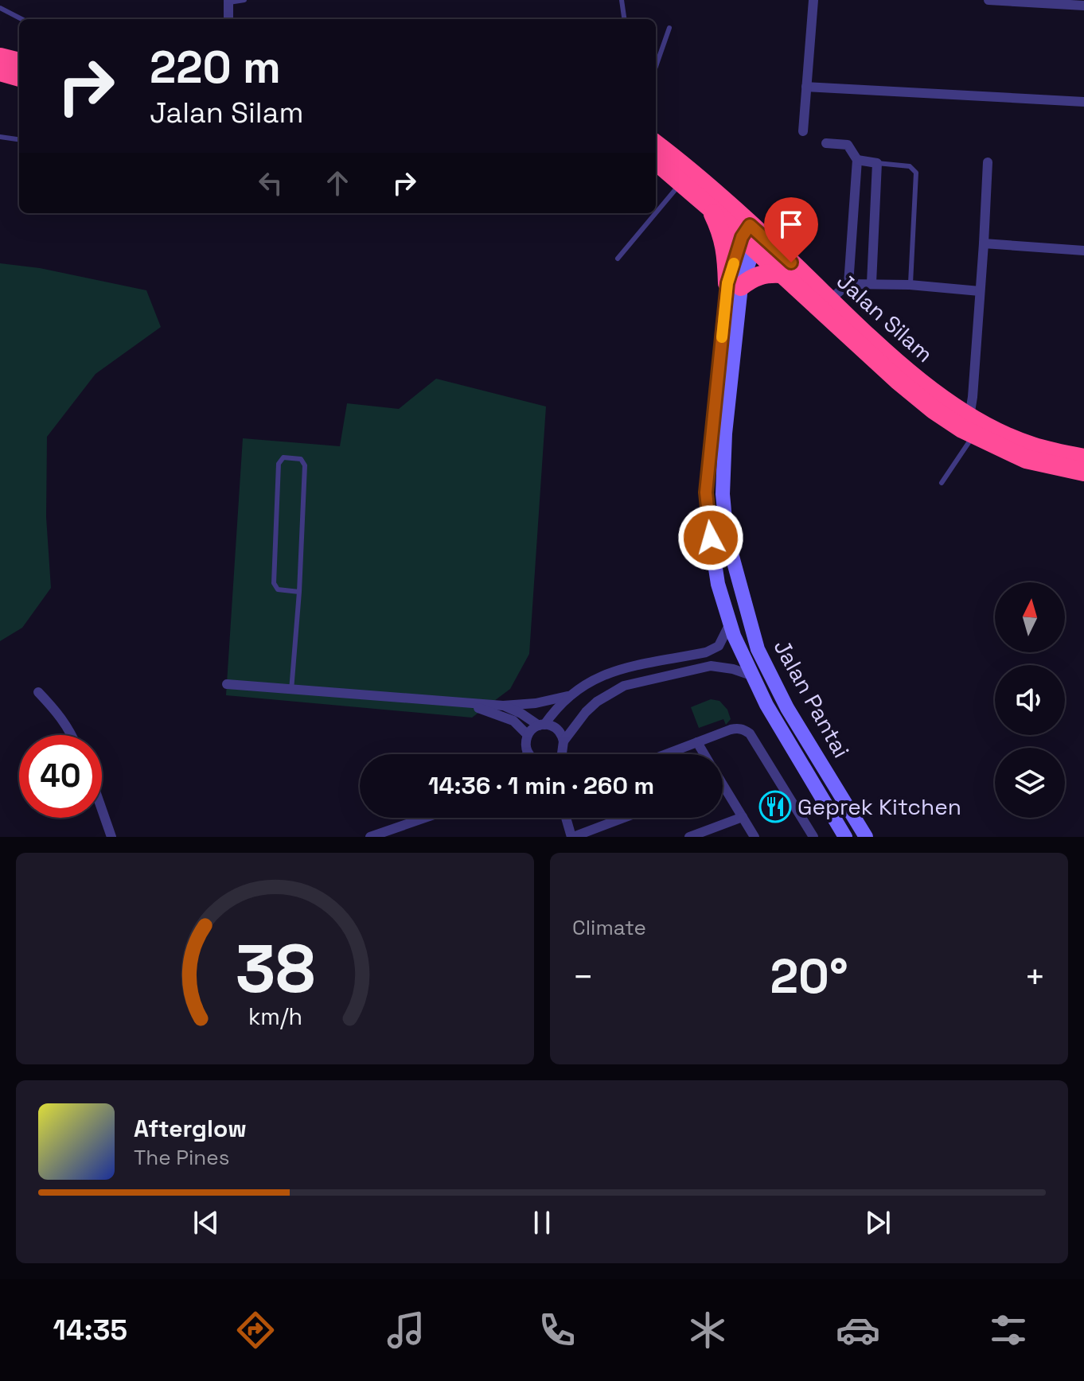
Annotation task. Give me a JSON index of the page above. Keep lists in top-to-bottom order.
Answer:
{
  "streets": {
    "highway": ["Jalan Silam"],
    "street": ["Jalan Pantai"]
  },
  "crossings": [
    ["Jalan Silam", "Jalan Pantai"]
  ],
  "places": {
    "restaurant": ["Geprek Kitchen"]
  },
  "north": "top",
  "page": {
    "turn": ["220 m", "Jalan Silam"],
    "limit": "40",
    "trip": "14:36 · 1 min · 260 m",
    "tile": "Climate",
    "heat": ["−", "20°", "+"],
    "song": ["Afterglow", "The Pines"],
    "tabs": "14:35",
    "gauge": ["38", "km/h"]
  }
}
